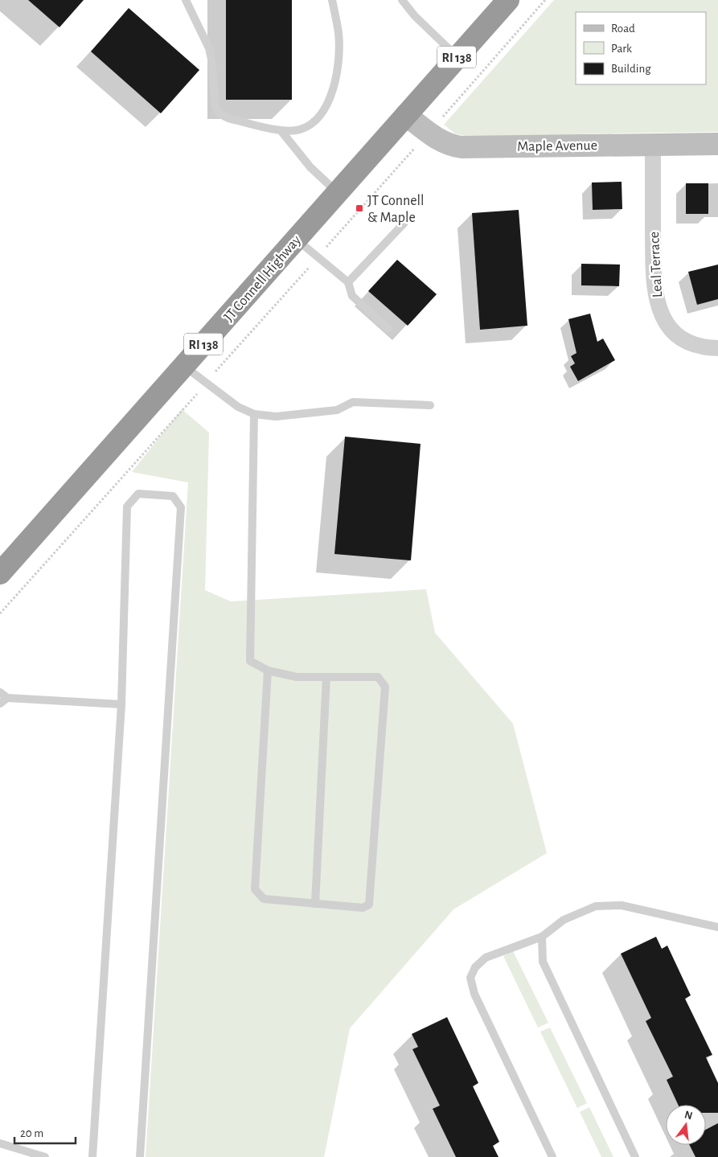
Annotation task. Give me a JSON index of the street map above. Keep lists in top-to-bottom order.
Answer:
{
  "streets": {
    "highway": ["RI 138", "JT Connell Highway"],
    "street": ["Maple Avenue", "Leal Terrace"]
  },
  "crossings": [
    ["Maple Avenue", "Leal Terrace"],
    ["Maple Avenue", "JT Connell Highway"]
  ],
  "places": {
    "transit": ["JT Connell & Maple"]
  },
  "legend": ["Road", "Park", "Building"],
  "scale_bar": "20 m",
  "north": "top"
}
